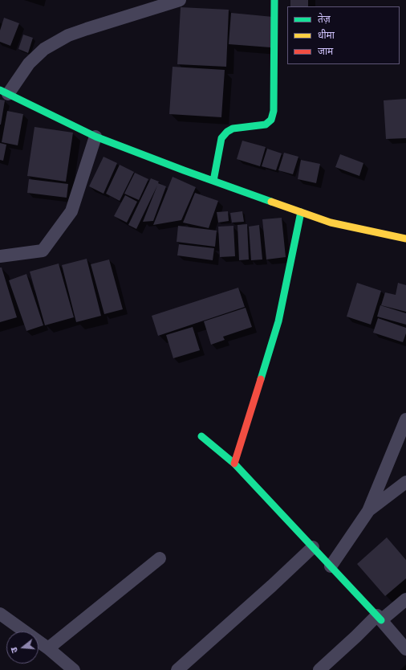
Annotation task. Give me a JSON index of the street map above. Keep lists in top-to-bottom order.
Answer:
{
  "legend": ["तेज़", "धीमा", "जाम"],
  "north": "left"
}
